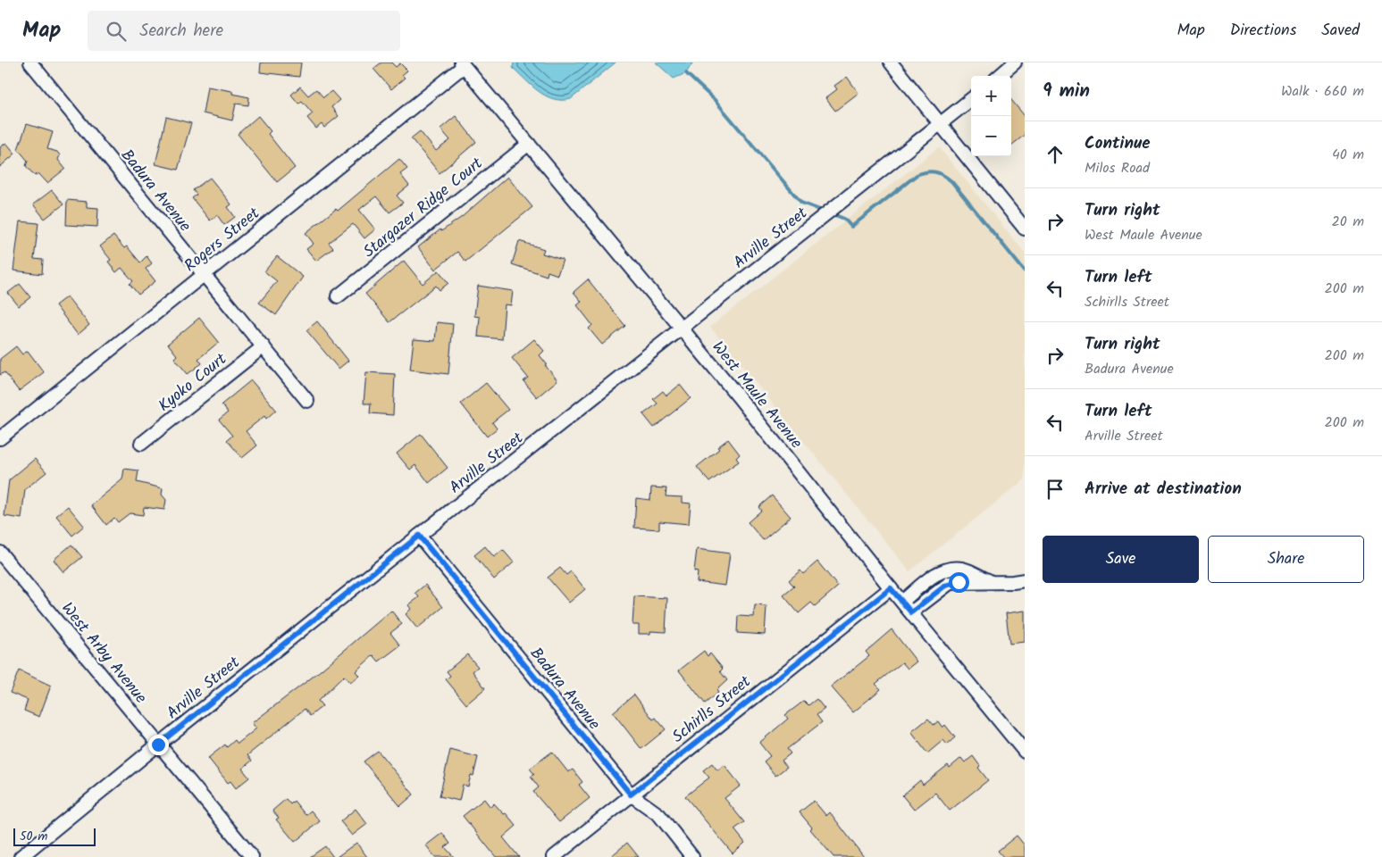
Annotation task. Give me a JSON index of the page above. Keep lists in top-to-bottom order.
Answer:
{
  "streets": {
    "street": [
      "Badura Avenue",
      "Stargazer Ridge Court",
      "Arville Street",
      "Rogers Street",
      "Kyoko Court",
      "West Maule Avenue",
      "West Arby Avenue",
      "Schirlls Street"
    ]
  },
  "crossings": [
    ["Badura Avenue", "Arville Street"],
    ["Badura Avenue", "Rogers Street"],
    ["Badura Avenue", "Kyoko Court"],
    ["Badura Avenue", "Schirlls Street"],
    ["Stargazer Ridge Court", "West Maule Avenue"],
    ["Arville Street", "West Maule Avenue"],
    ["Arville Street", "West Arby Avenue"],
    ["Rogers Street", "West Maule Avenue"],
    ["West Maule Avenue", "Schirlls Street"]
  ],
  "scale_bar": "50 m",
  "page": {
    "header": "Map",
    "search": "Search here",
    "nav": ["Map", "Directions", "Saved"],
    "heading": ["9 min", "Walk · 660 m"],
    "map_buttons": ["+", "−"],
    "list": [
      ["Continue", "Milos Road", "40 m"],
      ["Turn right", "West Maule Avenue", "20 m"],
      ["Turn left", "Schirlls Street", "200 m"],
      ["Turn right", "Badura Avenue", "200 m"],
      ["Turn left", "Arville Street", "200 m"],
      "Arrive at destination"
    ],
    "buttons": ["Save", "Share"],
    "scale": "50 m"
  }
}
